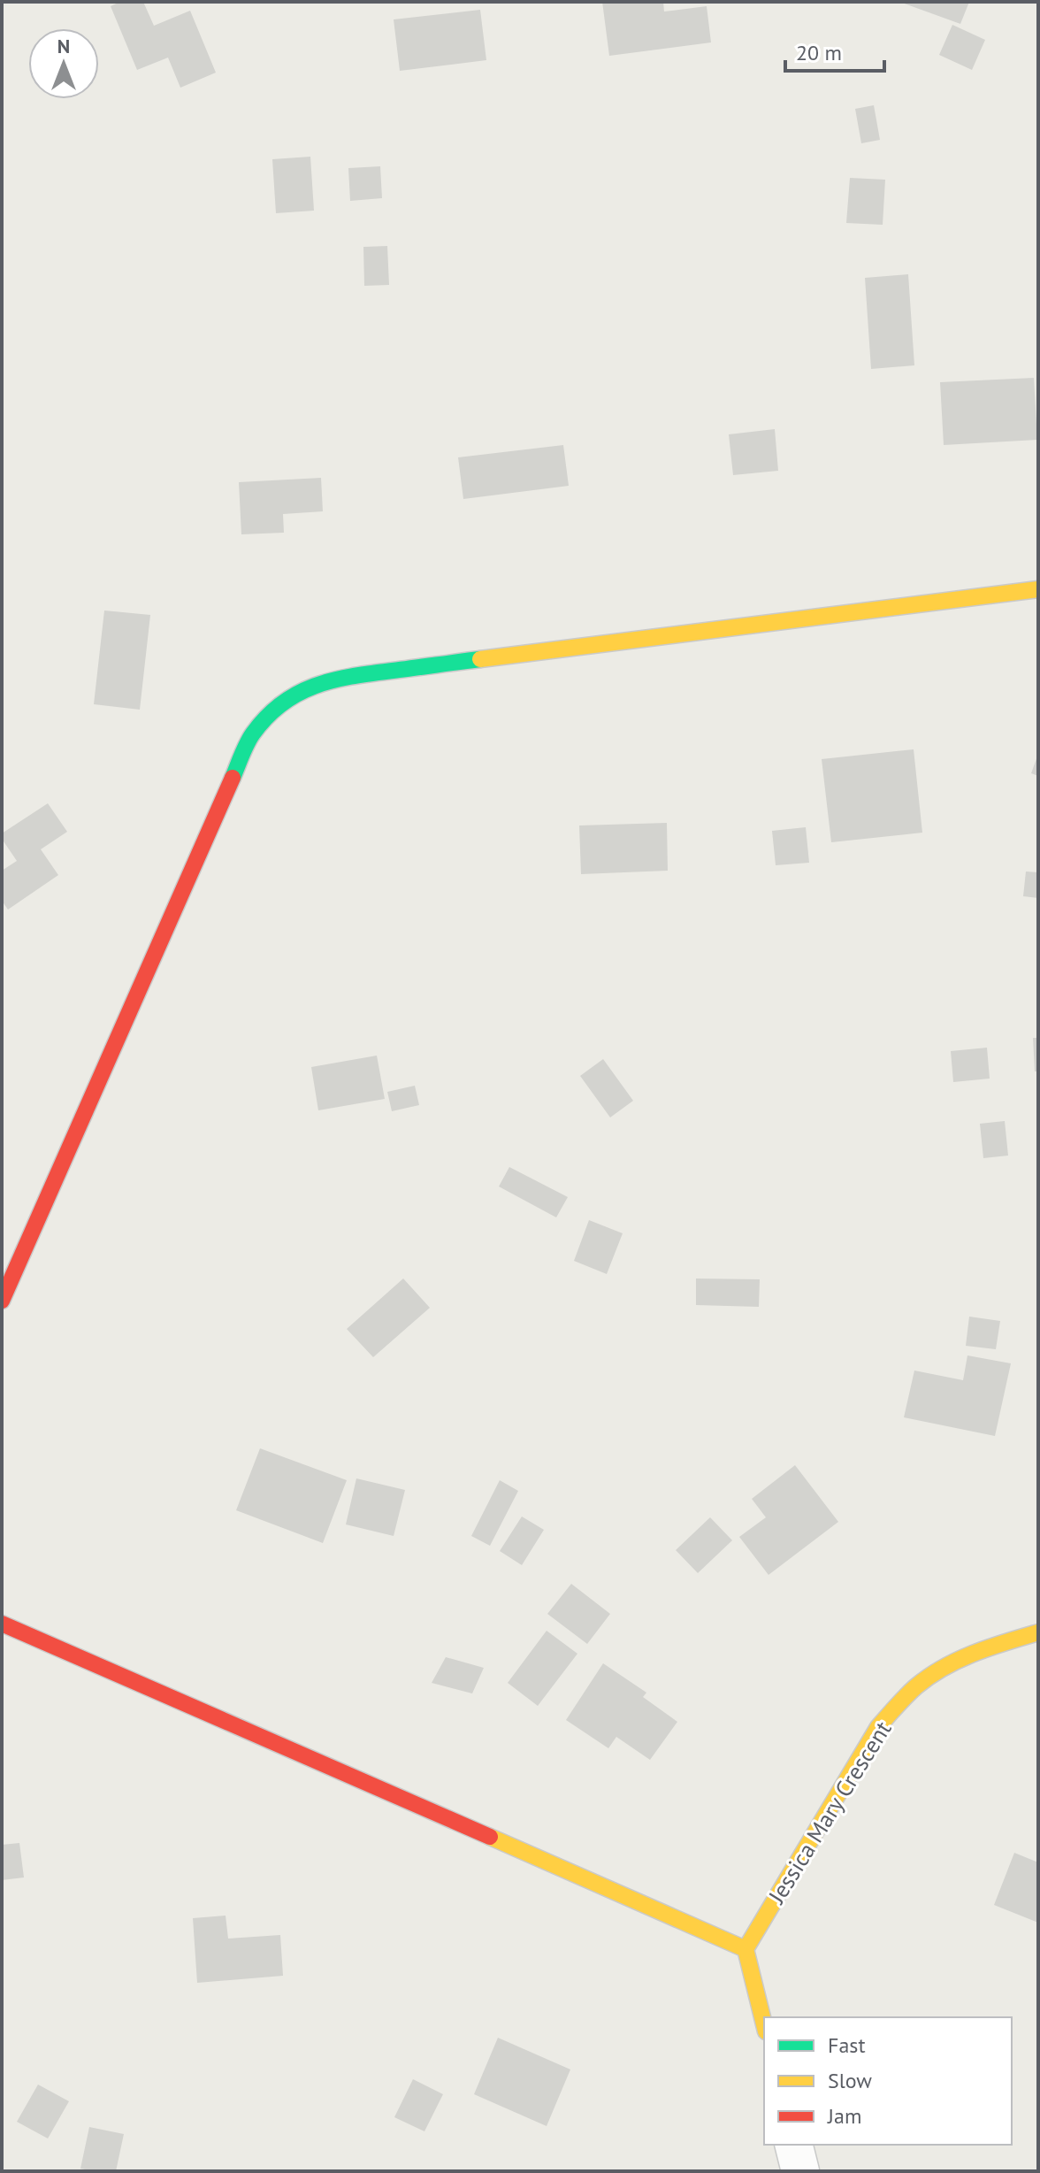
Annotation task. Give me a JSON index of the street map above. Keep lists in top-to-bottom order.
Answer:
{
  "streets": {
    "street": ["Jessica Mary Crescent"]
  },
  "legend": ["Fast", "Slow", "Jam"],
  "scale_bar": "20 m",
  "north": "top"
}
